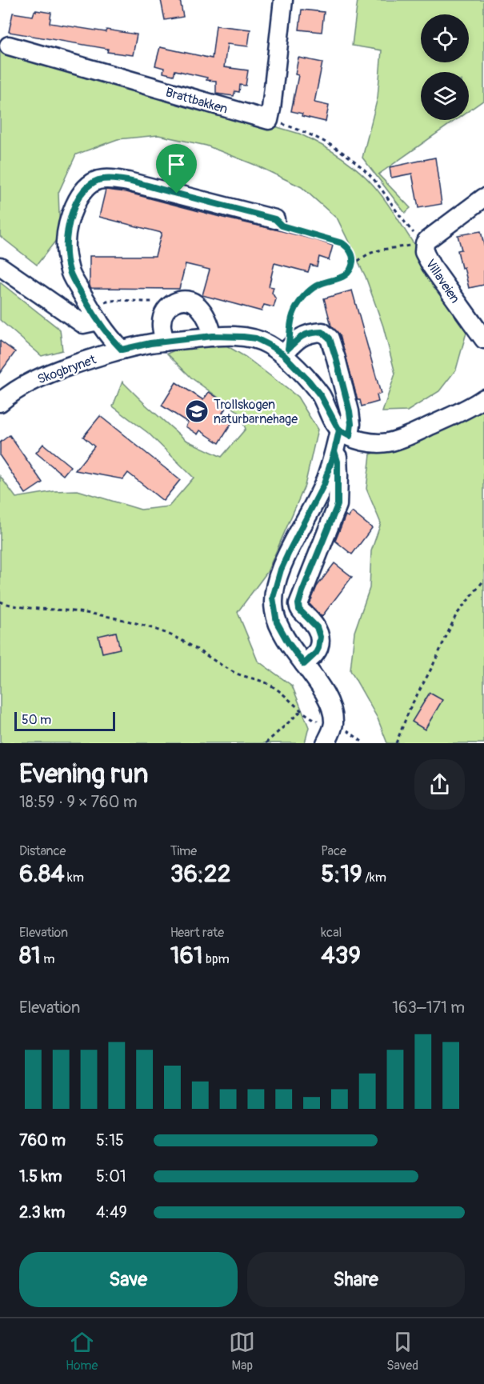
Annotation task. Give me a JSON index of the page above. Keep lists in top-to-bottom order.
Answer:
{
  "streets": {
    "street": ["Brattbakken", "Villaveien", "Skogbrynet"]
  },
  "places": {
    "school or university": ["Trollskogen naturbarnehage"]
  },
  "scale_bar": "50 m",
  "page": {
    "scale": "50 m",
    "heading": ["Evening run", "18:59 · 9 × 760 m"],
    "stats": [
      ["Distance", "6.84 km"],
      ["Time", "36:22"],
      ["Pace", "5:19 /km"],
      ["Elevation", "81 m"],
      ["Heart rate", "161 bpm"],
      ["kcal", "439"]
    ],
    "chart": ["Elevation", "163–171 m"],
    "list": [
      {
        "name": "760 m",
        "note": "5:15"
      },
      {
        "name": "1.5 km",
        "note": "5:01"
      },
      {
        "name": "2.3 km",
        "note": "4:49"
      }
    ],
    "buttons": ["Save", "Share"],
    "tabs": ["Home", "Map", "Saved"]
  }
}
